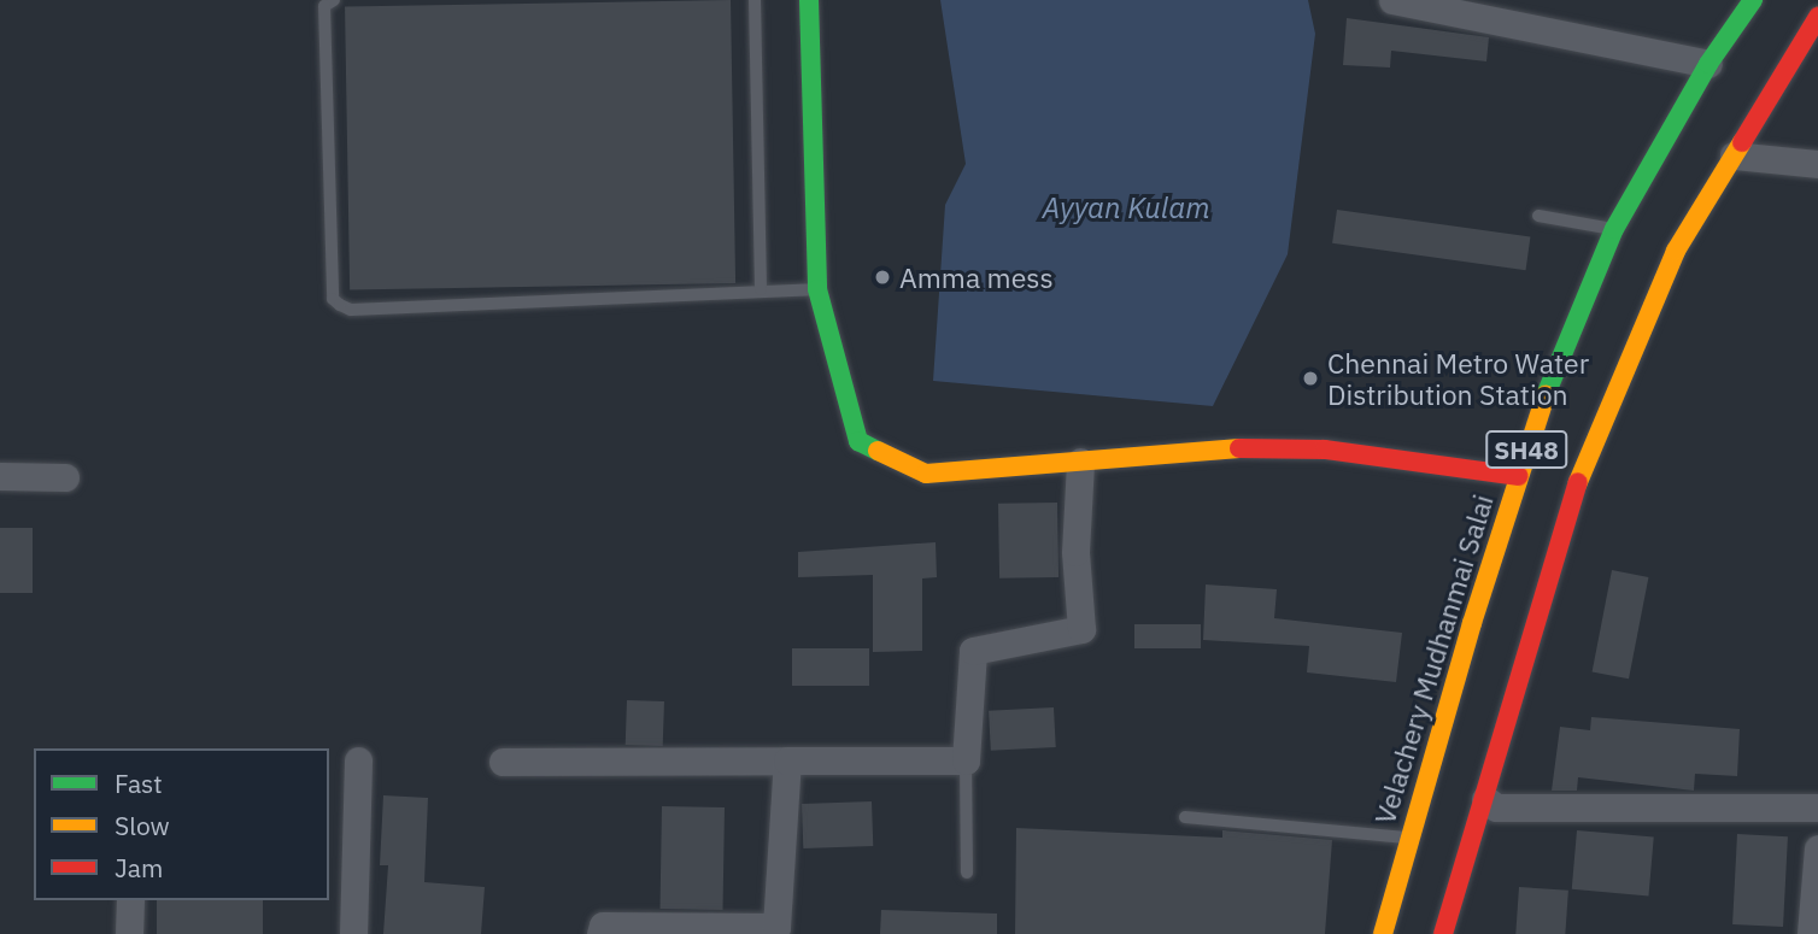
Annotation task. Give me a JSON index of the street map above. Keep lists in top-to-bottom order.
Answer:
{
  "streets": {
    "main road": ["SH48", "Velachery Mudhanmai Salai"]
  },
  "water": ["Ayyan Kulam"],
  "places": ["Amma mess", "Chennai Metro Water Distribution Station"],
  "legend": ["Fast", "Slow", "Jam"]
}
